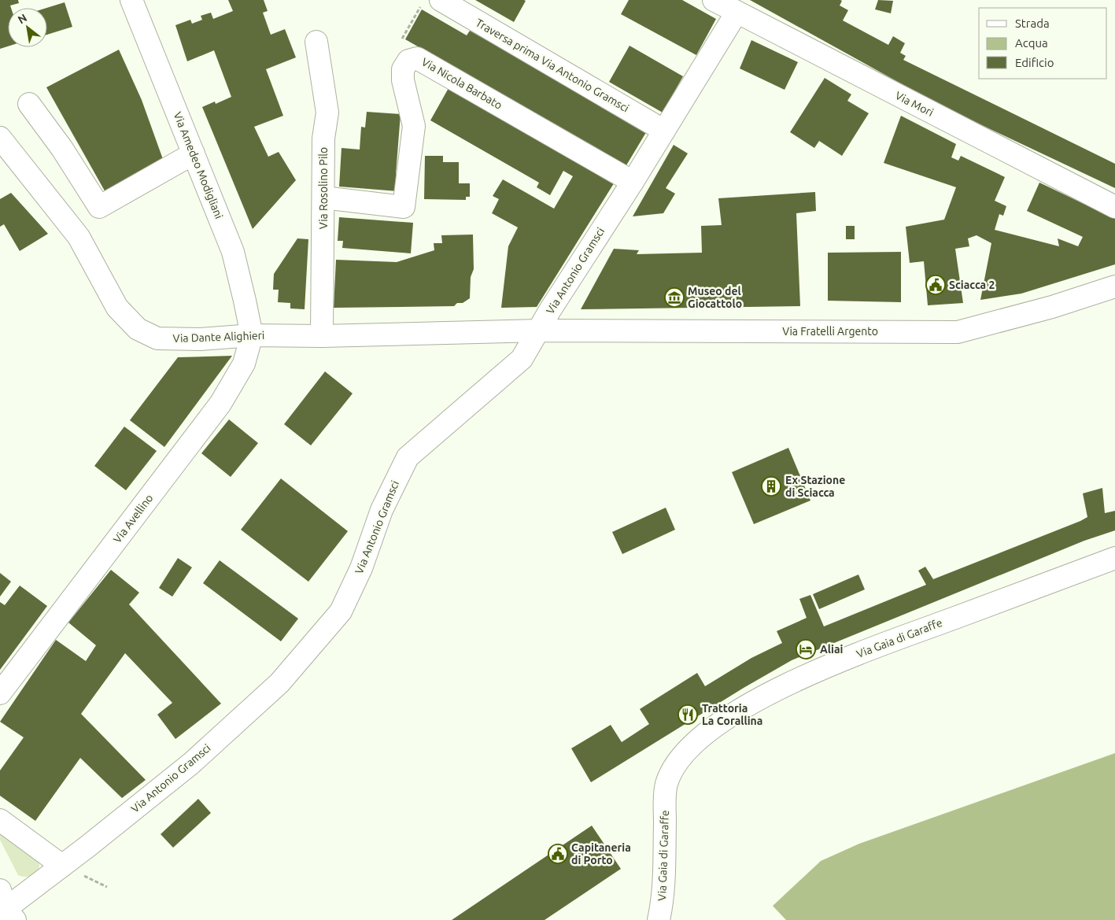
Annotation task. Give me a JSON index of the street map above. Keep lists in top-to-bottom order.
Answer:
{
  "streets": {
    "street": [
      "Traversa prima Via Antonio Gramsci",
      "Via Nicola Barbato",
      "Via Mori",
      "Via Amedeo Modigliani",
      "Via Rosolino Pilo",
      "Via Antonio Gramsci",
      "Via Fratelli Argento",
      "Via Dante Alighieri",
      "Via Avellino",
      "Via Gaia di Garaffe"
    ]
  },
  "crossings": [
    ["Traversa prima Via Antonio Gramsci", "Via Antonio Gramsci"],
    ["Via Nicola Barbato", "Via Rosolino Pilo"],
    ["Via Nicola Barbato", "Via Antonio Gramsci"],
    ["Via Mori", "Via Antonio Gramsci"],
    ["Via Amedeo Modigliani", "Via Dante Alighieri"],
    ["Via Amedeo Modigliani", "Via Avellino"],
    ["Via Rosolino Pilo", "Via Dante Alighieri"],
    ["Via Antonio Gramsci", "Via Fratelli Argento"],
    ["Via Antonio Gramsci", "Via Dante Alighieri"],
    ["Via Fratelli Argento", "Via Dante Alighieri"],
    ["Via Dante Alighieri", "Via Avellino"]
  ],
  "places": {
    "public building": ["Sciacca 2", "Capitaneria di Porto"],
    "museum": ["Museo del Giocattolo"],
    "building": ["Ex Stazione di Sciacca"],
    "hotel": ["Aliai"],
    "restaurant": ["Trattoria La Corallina"]
  },
  "legend": ["Strada", "Acqua", "Edificio"],
  "north": "top left"
}
